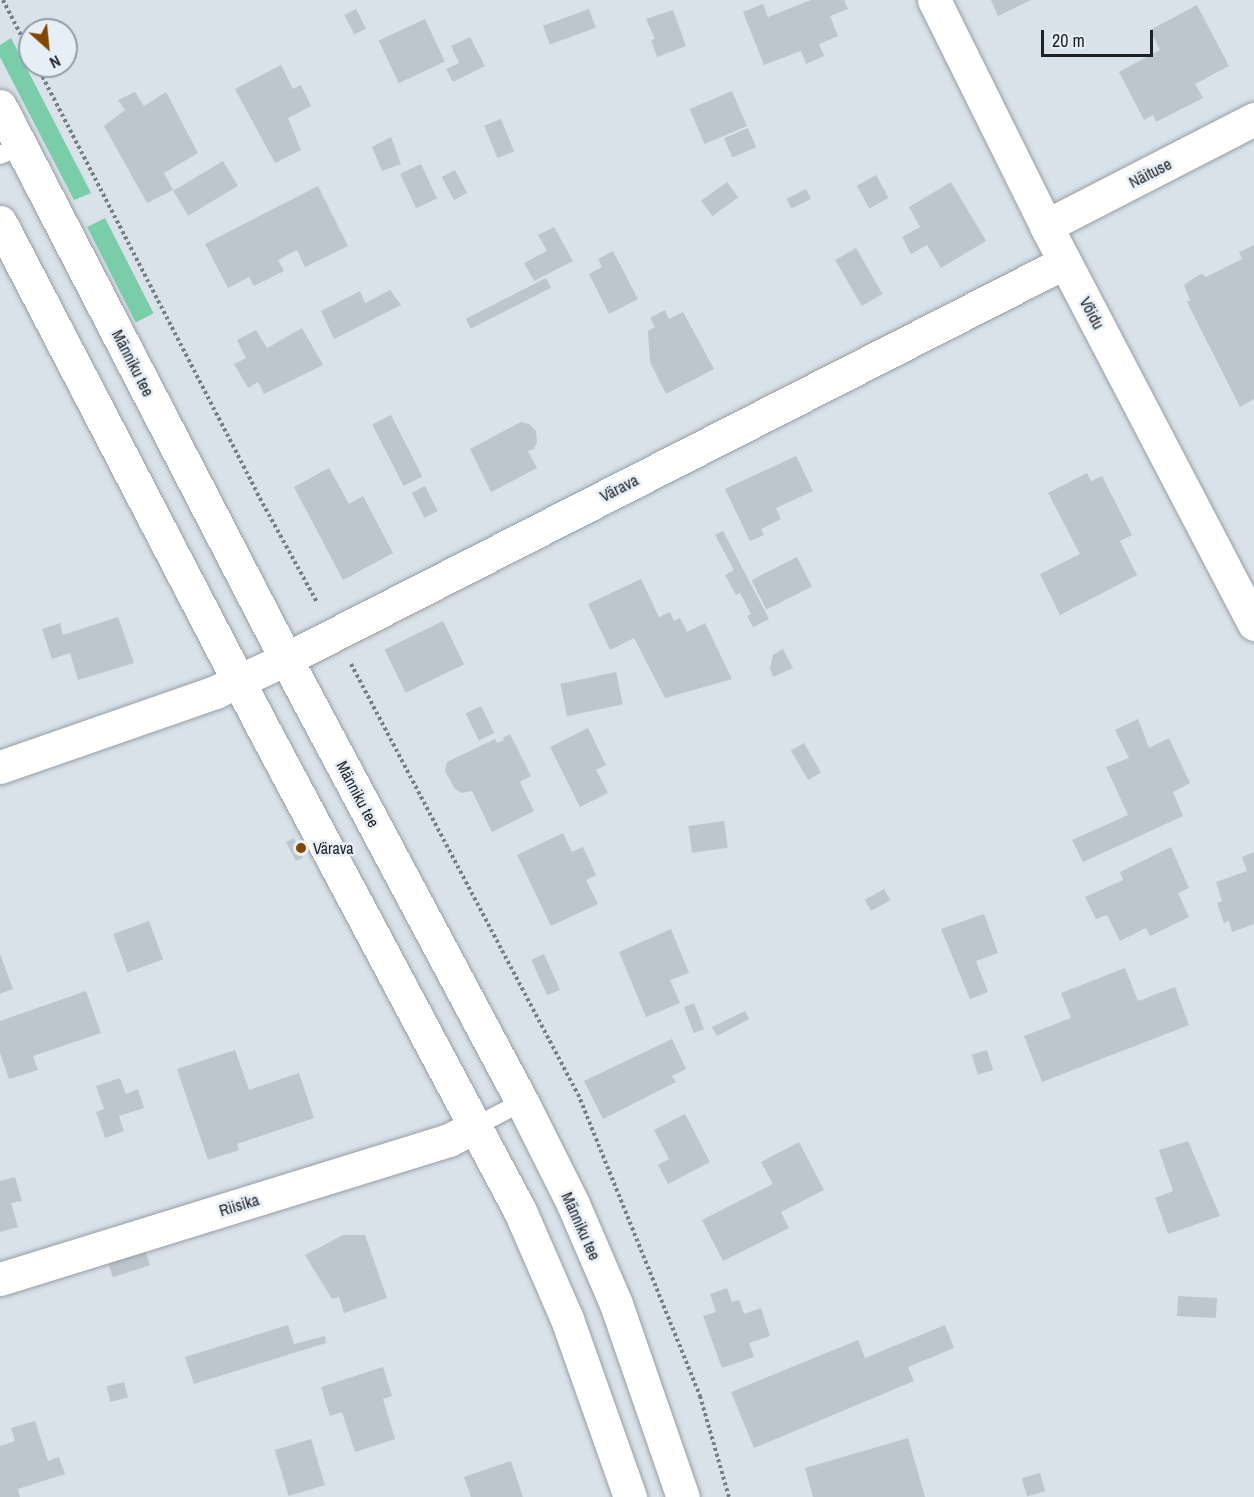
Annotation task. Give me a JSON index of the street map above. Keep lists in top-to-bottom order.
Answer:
{
  "streets": {
    "street": [
      "Näituse",
      "Võidu",
      "Männiku tee",
      "Värava",
      "Riisika"
    ]
  },
  "crossings": [
    ["Näituse", "Võidu"],
    ["Võidu", "Värava"],
    ["Männiku tee", "Värava"]
  ],
  "places": ["Värava"],
  "scale_bar": "20 m",
  "north": "bottom right"
}
